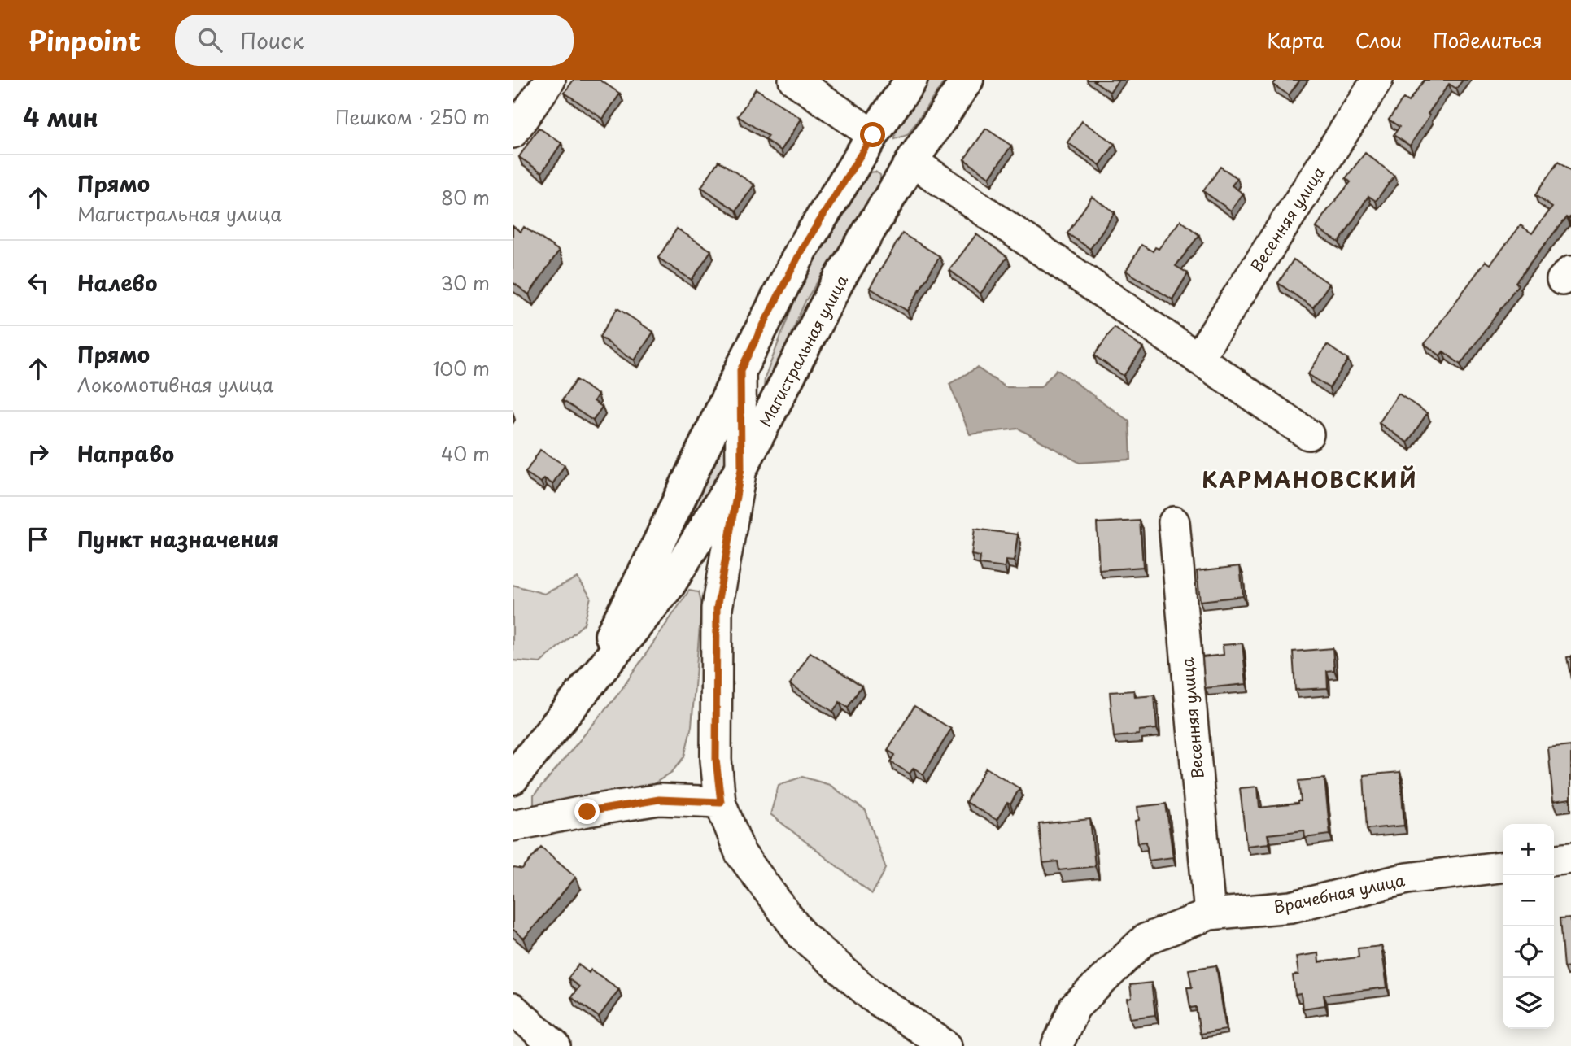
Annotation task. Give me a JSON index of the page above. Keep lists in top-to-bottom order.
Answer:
{
  "streets": {
    "main road": ["Магистральная улица"],
    "street": ["Весенняя улица", "Врачебная улица"]
  },
  "crossings": [
    ["Весенняя улица", "Врачебная улица"]
  ],
  "districts": ["КАРМАНОВСКИЙ"],
  "page": {
    "header": "Pinpoint",
    "search": "Поиск",
    "nav": ["Карта", "Слои", "Поделиться"],
    "heading": ["4 мин", "Пешком · 250 m"],
    "list": [
      ["Прямо", "Магистральная улица", "80 m"],
      ["Налево", "30 m"],
      ["Прямо", "Локомотивная улица", "100 m"],
      ["Направо", "40 m"],
      "Пункт назначения"
    ],
    "map_buttons": ["+", "−"]
  }
}
